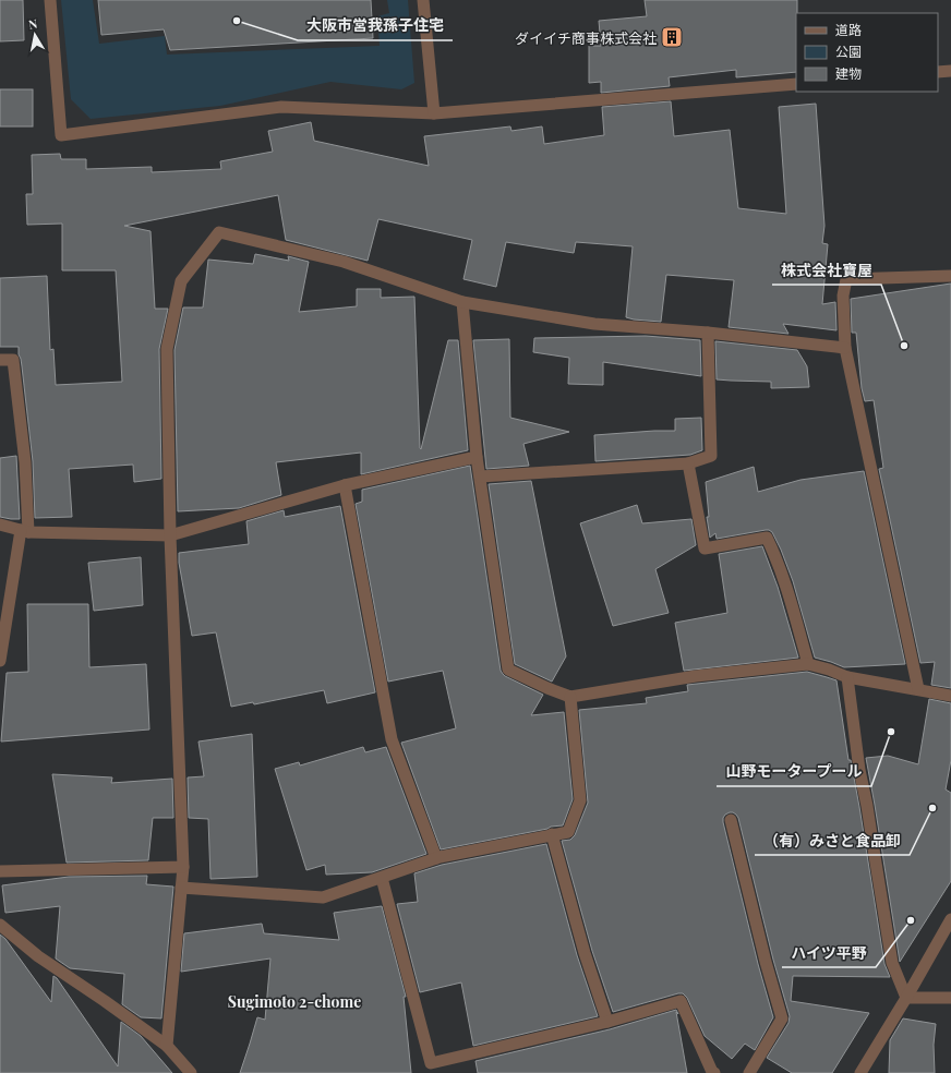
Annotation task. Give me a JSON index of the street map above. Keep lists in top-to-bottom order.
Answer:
{
  "districts": ["Sugimoto 2-chome"],
  "places": {
    "other": [
      "大阪市営我孫子住宅",
      "株式会社寶屋",
      "山野モータープール",
      "（有）みさと食品卸",
      "ハイツ平野"
    ],
    "building": ["ダイイチ商事株式会社"]
  },
  "legend": ["道路", "公園", "建物"],
  "north": "top"
}
